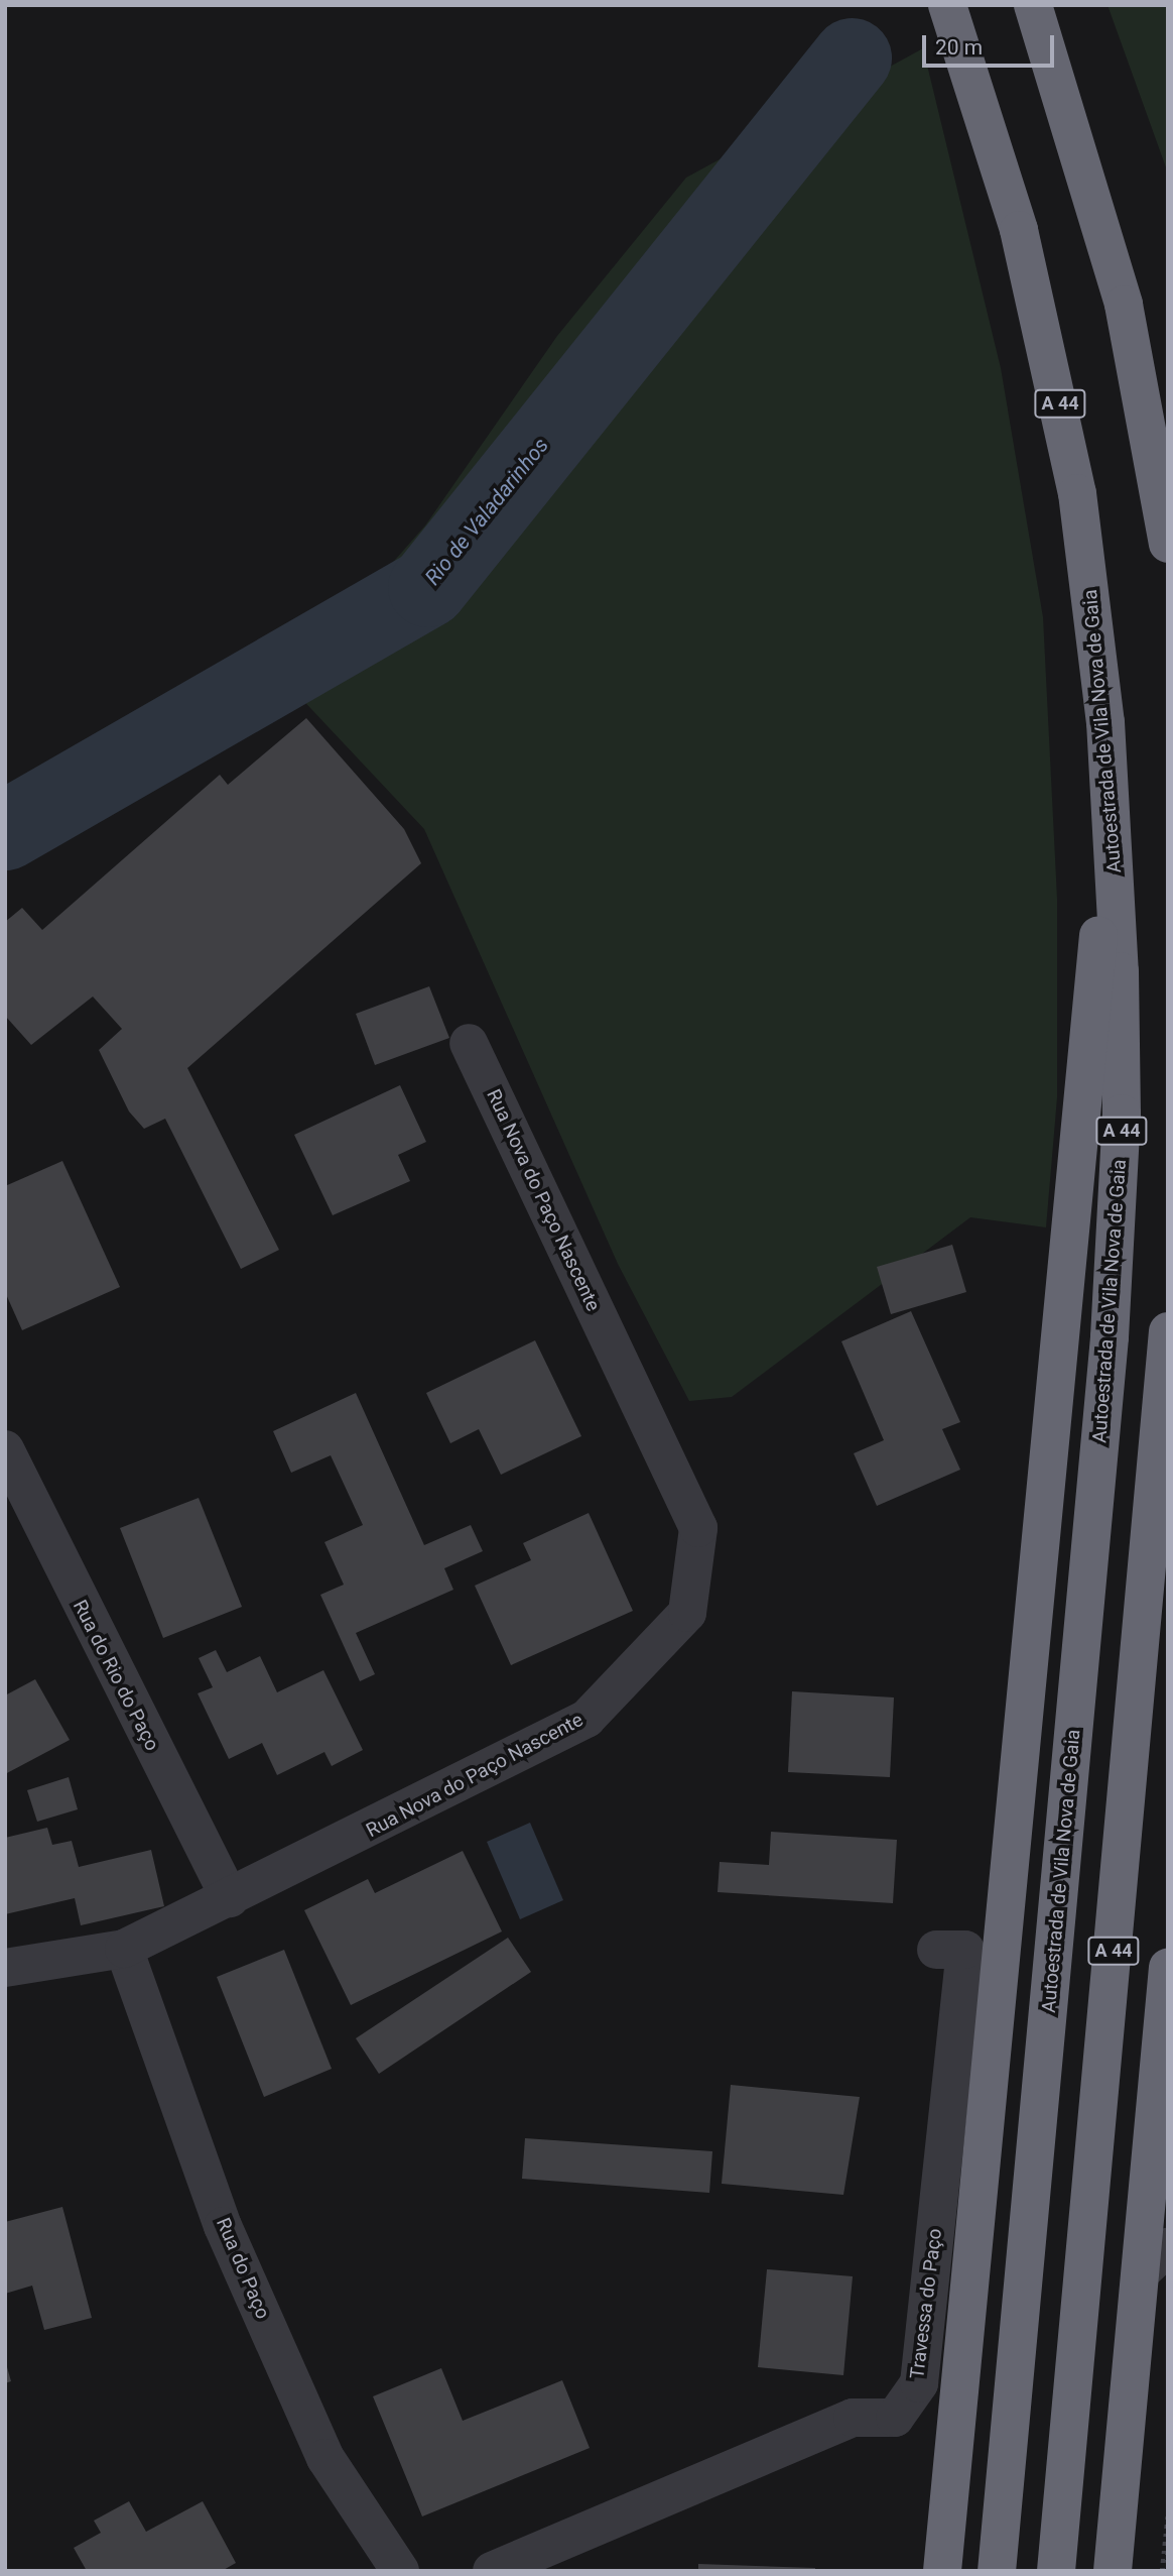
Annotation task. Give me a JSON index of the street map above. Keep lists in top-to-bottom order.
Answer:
{
  "streets": {
    "highway": ["A 44", "Autoestrada de Vila Nova de Gaia"],
    "street": [
      "Rua Nova do Paço Nascente",
      "Rua do Rio do Paço",
      "Rua do Paço",
      "Travessa do Paço"
    ]
  },
  "crossings": [
    ["Rua Nova do Paço Nascente", "Rua do Rio do Paço"],
    ["Rua Nova do Paço Nascente", "Rua do Paço"]
  ],
  "water": ["Rio de Valadarinhos"],
  "scale_bar": "20 m"
}
